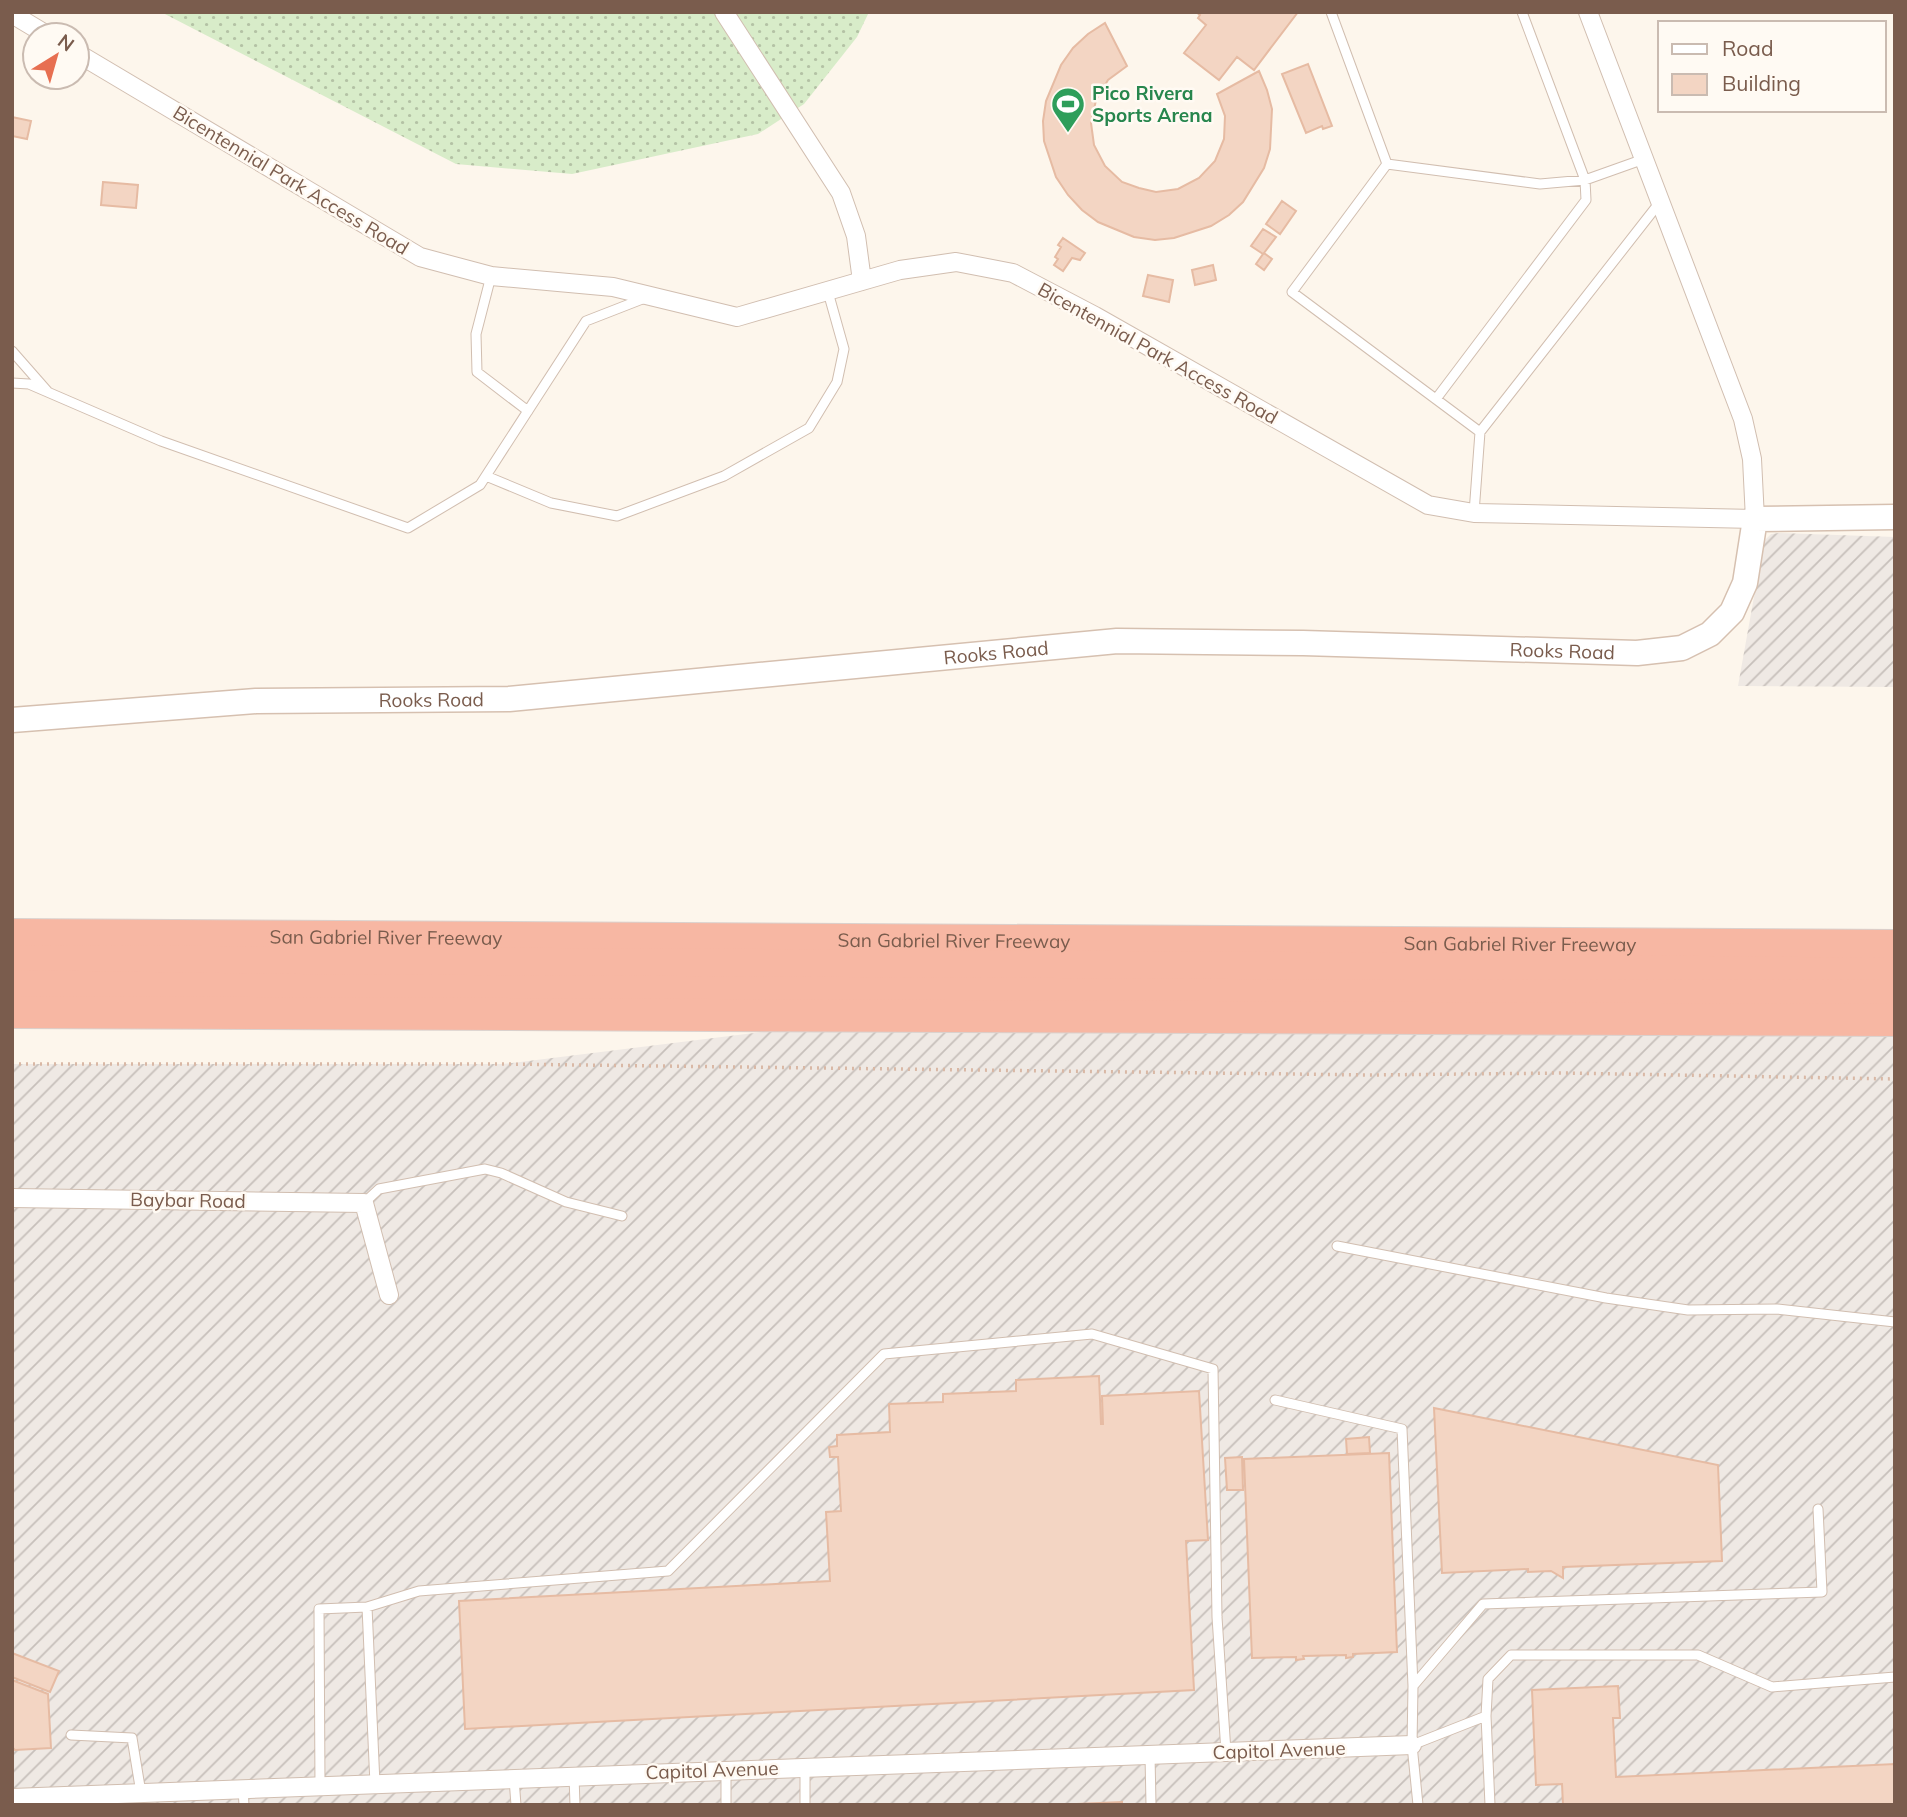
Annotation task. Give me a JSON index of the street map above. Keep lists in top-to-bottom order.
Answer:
{
  "streets": {
    "highway": ["San Gabriel River Freeway"],
    "street": [
      "Bicentennial Park Access Road",
      "Rooks Road",
      "Baybar Road",
      "Capitol Avenue"
    ]
  },
  "crossings": [
    ["Bicentennial Park Access Road", "Rooks Road"]
  ],
  "places": {
    "sports": ["Pico Rivera Sports Arena"]
  },
  "legend": ["Road", "Building"],
  "north": "top right"
}
